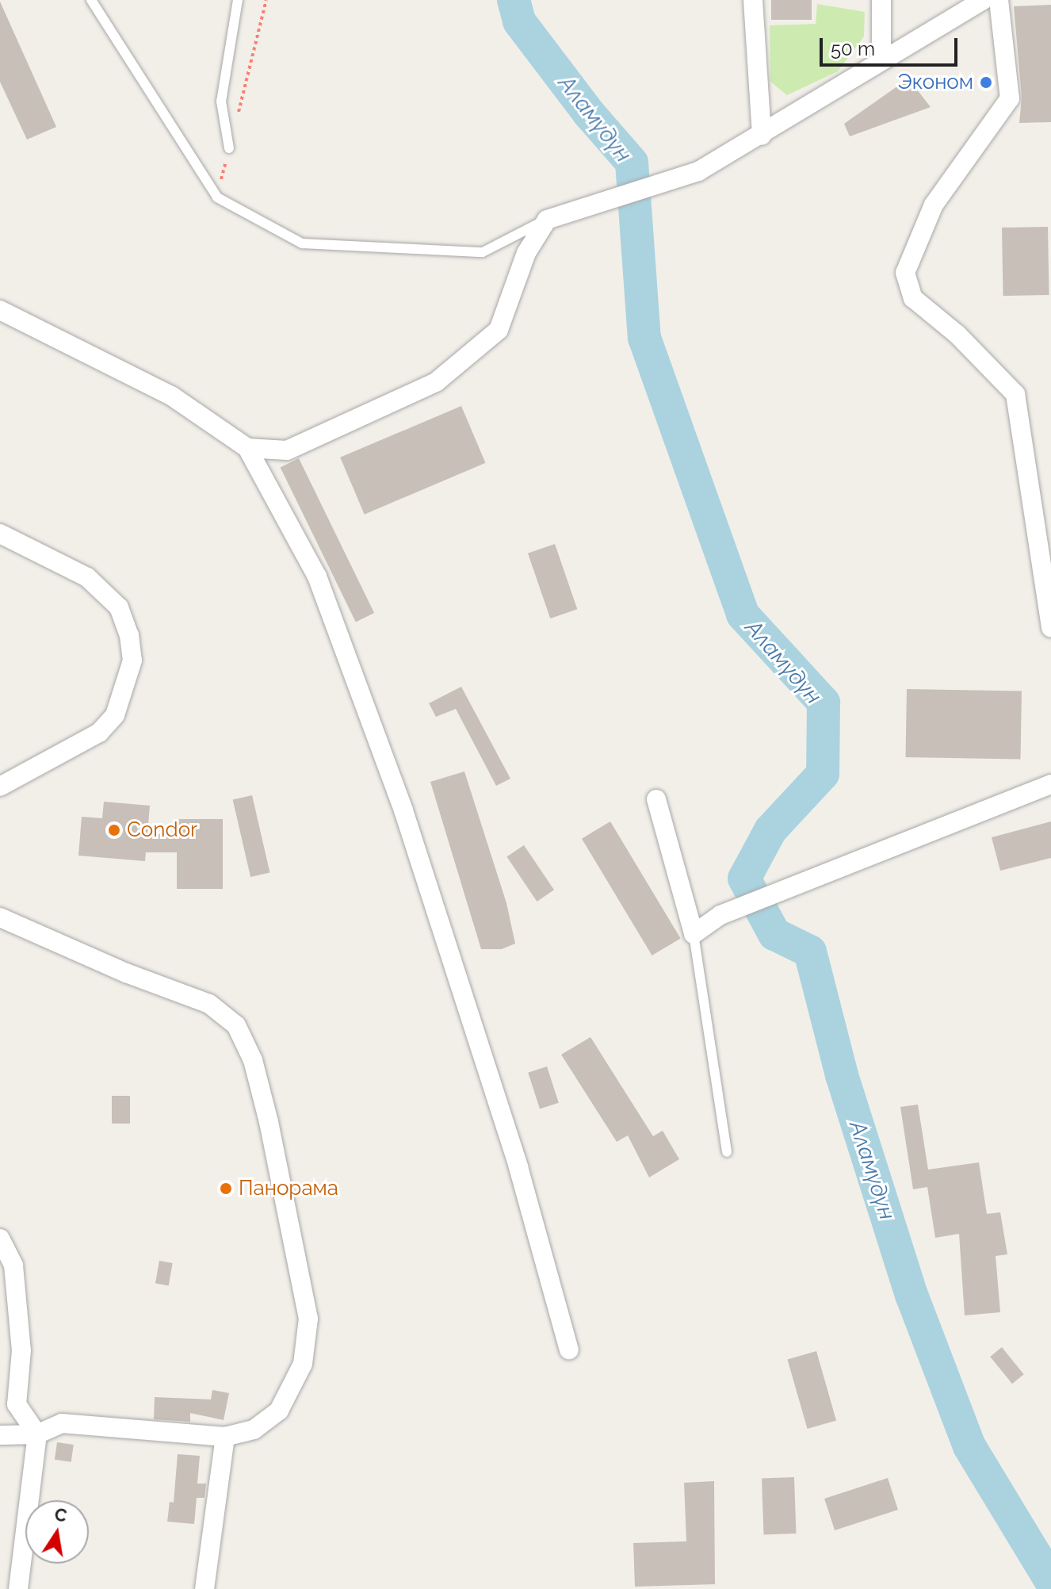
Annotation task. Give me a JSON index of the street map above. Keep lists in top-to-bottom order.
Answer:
{
  "water": ["Аламүдүн"],
  "places": ["Эконом", "Condor", "Панорама"],
  "scale_bar": "50 m",
  "north": "top"
}
